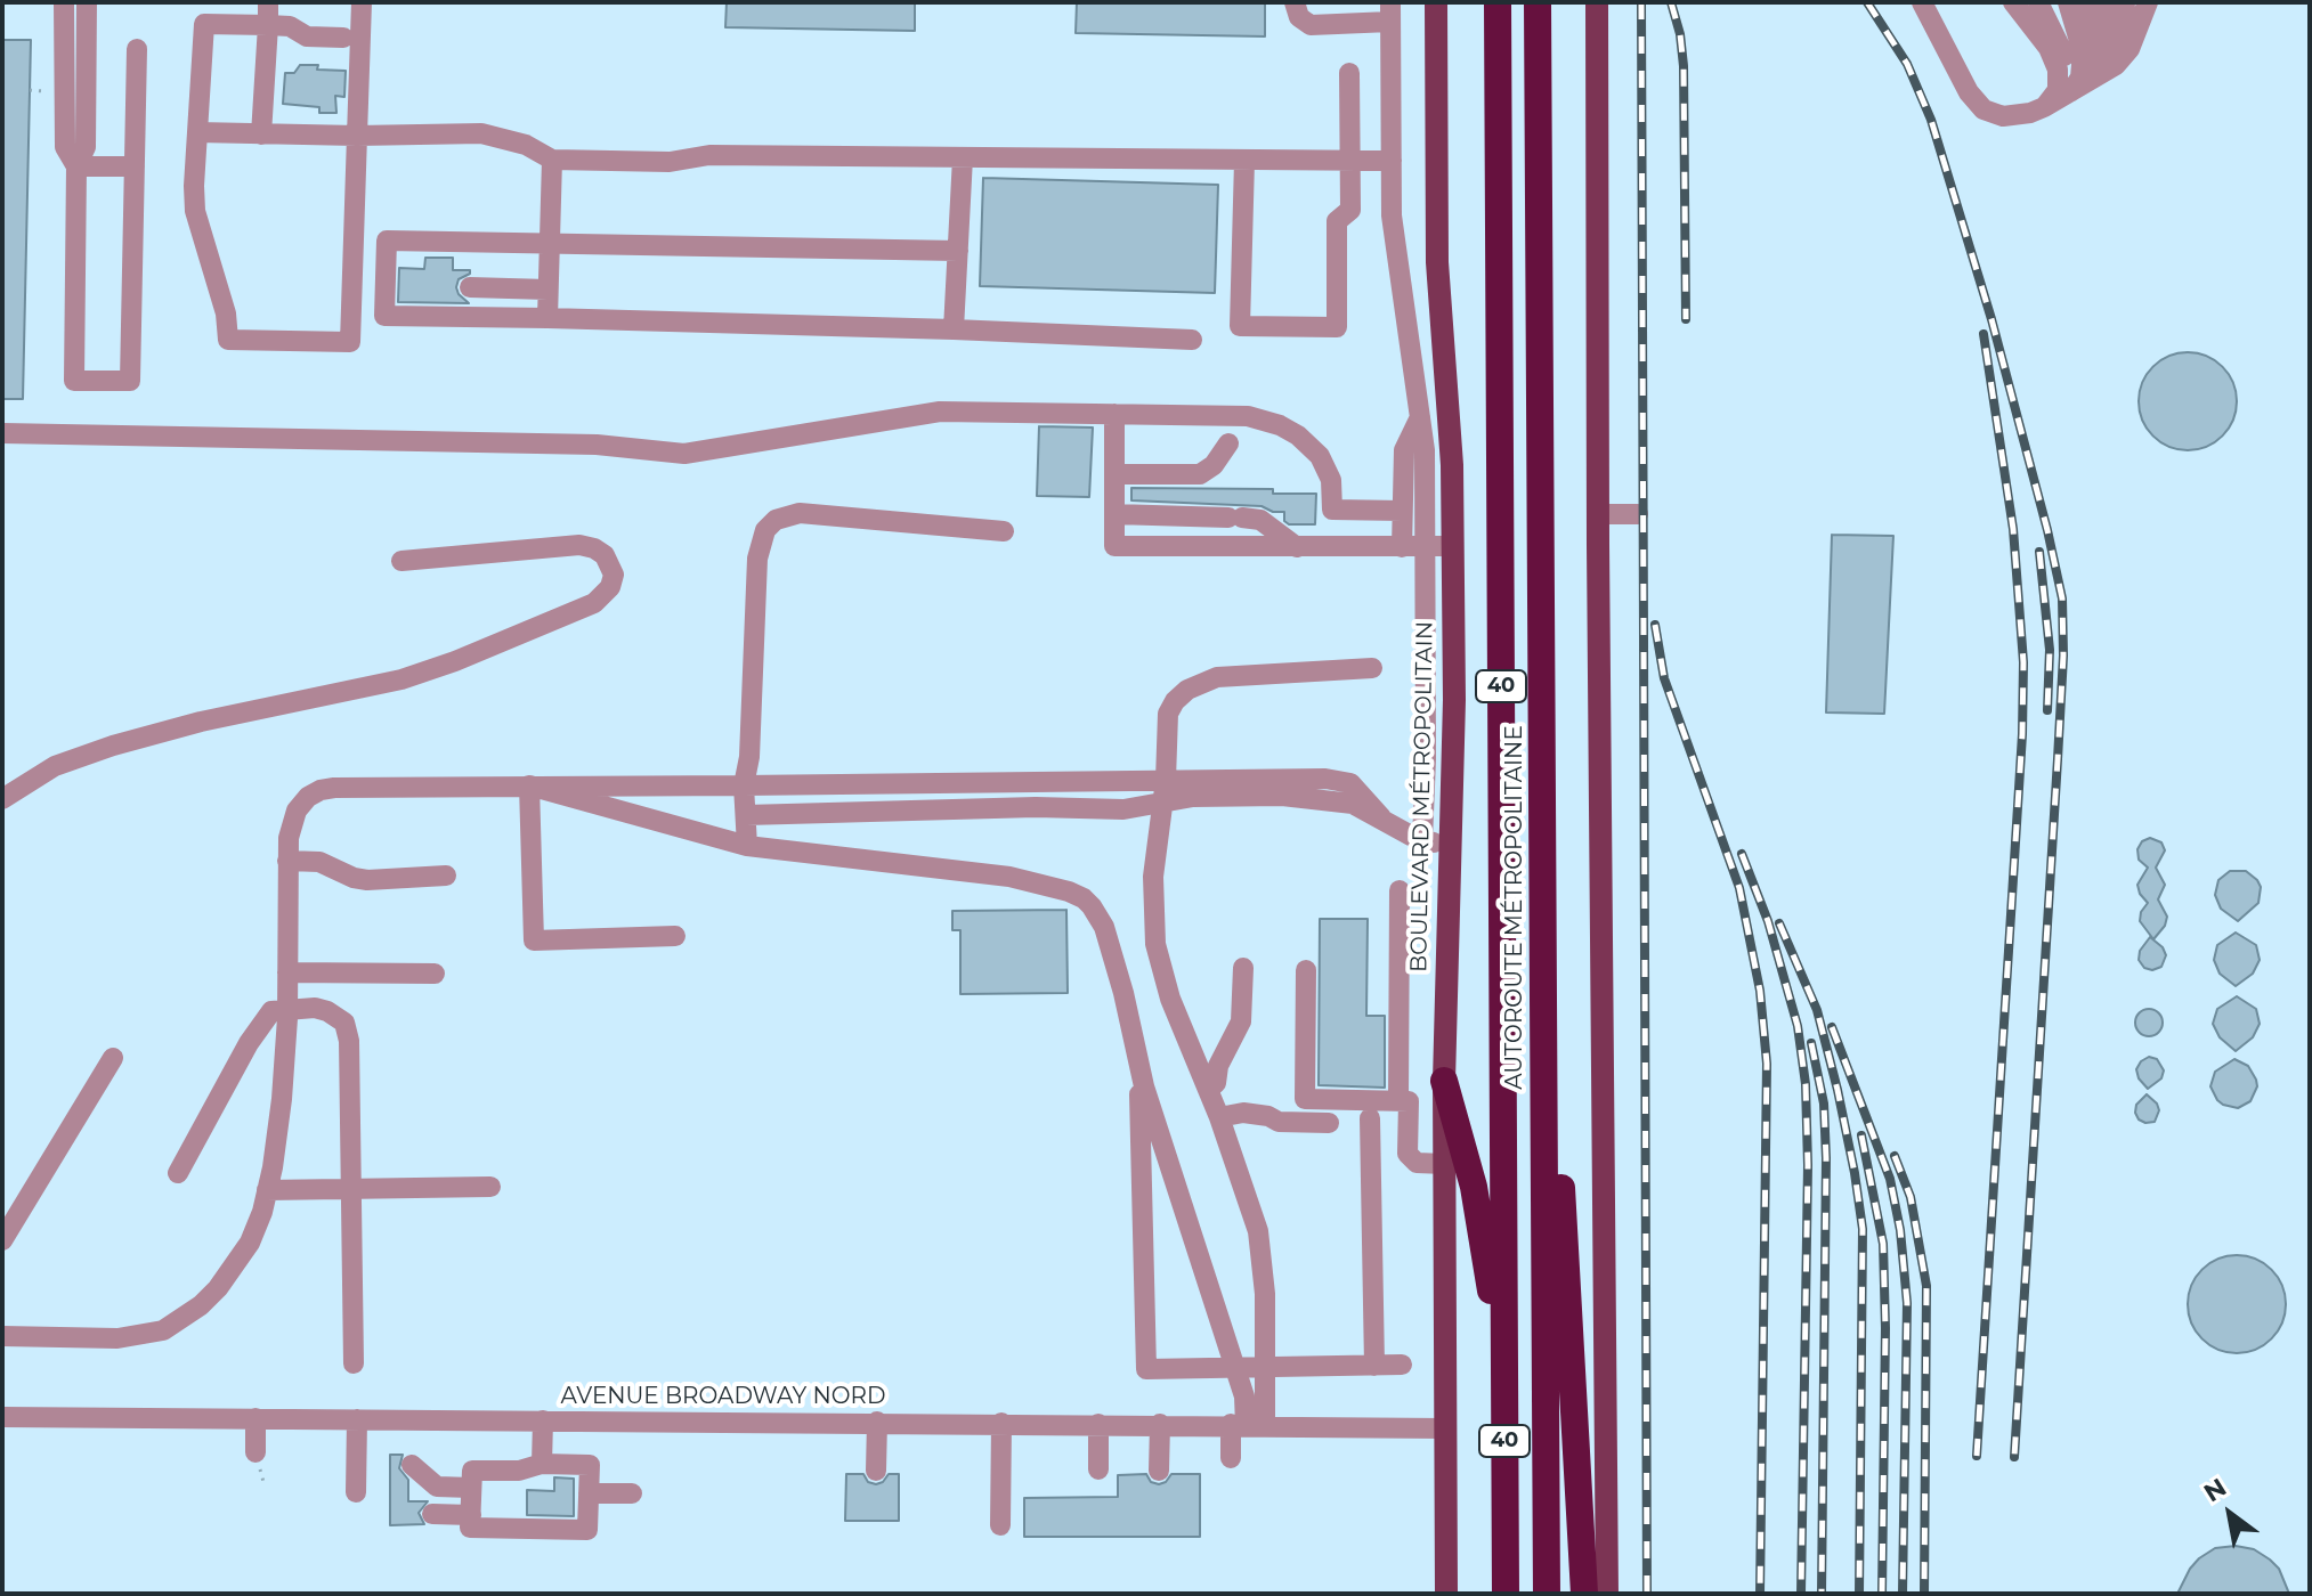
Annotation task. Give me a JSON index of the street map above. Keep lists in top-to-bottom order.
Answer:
{
  "streets": {
    "highway": ["40", "AUTOROUTE MÉTROPOLITAINE"],
    "main road": ["BOULEVARD MÉTROPOLITAIN"],
    "street": ["AVENUE BROADWAY NORD"]
  },
  "crossings": [
    ["BOULEVARD MÉTROPOLITAIN", "AVENUE BROADWAY NORD"]
  ],
  "north": "top left"
}
